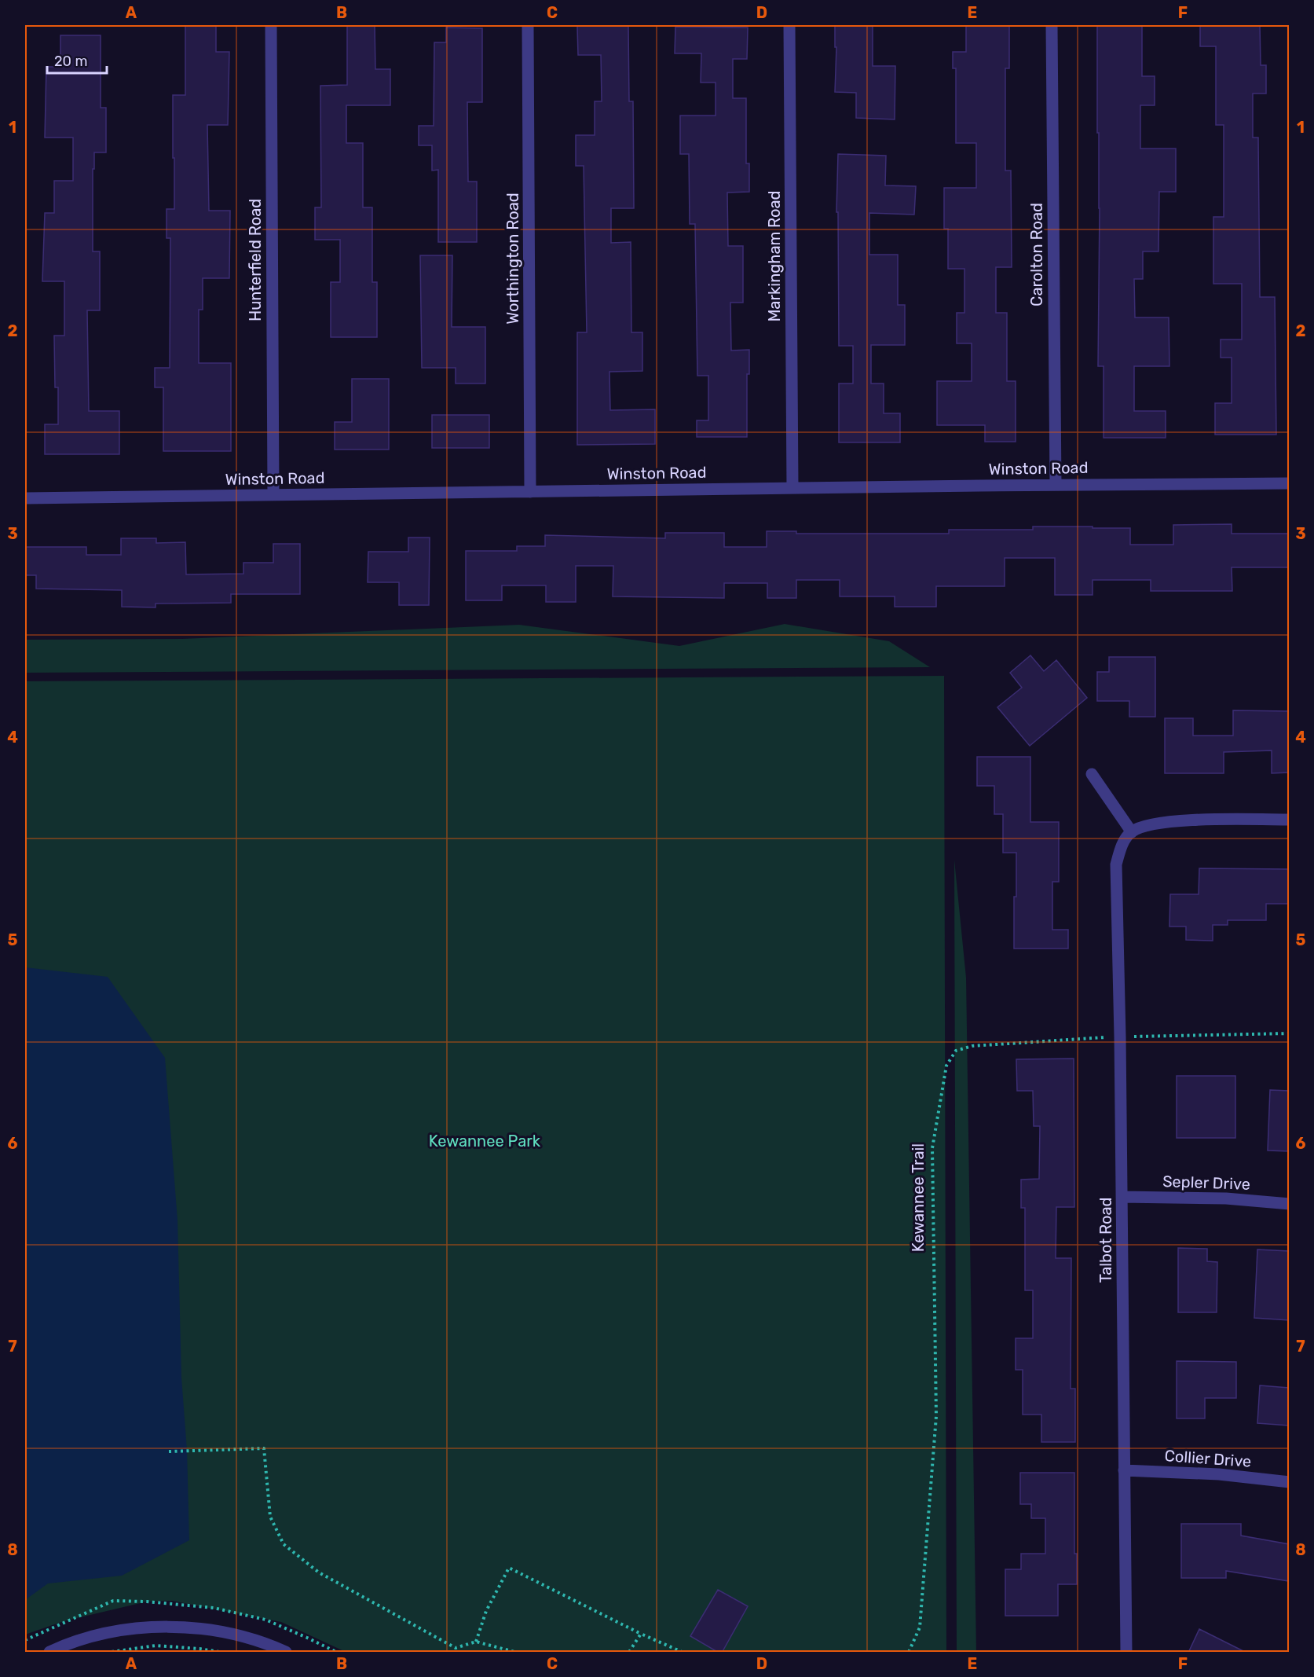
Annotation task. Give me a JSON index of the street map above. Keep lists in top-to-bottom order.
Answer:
{
  "streets": {
    "street": [
      "Carolton Road",
      "Markingham Road",
      "Worthington Road",
      "Hunterfield Road",
      "Winston Road",
      "Sepler Drive",
      "Talbot Road",
      "Collier Drive"
    ],
    "path": ["Kewannee Trail"]
  },
  "crossings": [
    ["Carolton Road", "Winston Road"],
    ["Markingham Road", "Winston Road"],
    ["Worthington Road", "Winston Road"],
    ["Hunterfield Road", "Winston Road"],
    ["Sepler Drive", "Talbot Road"],
    ["Kewannee Trail", "Talbot Road"],
    ["Talbot Road", "Collier Drive"]
  ],
  "parks": ["Kewannee Park"],
  "scale_bar": "20 m",
  "grid": {
    "columns": [
      "A",
      "B",
      "C",
      "D",
      "E",
      "F"
    ],
    "rows": [
      "1",
      "2",
      "3",
      "4",
      "5",
      "6",
      "7",
      "8"
    ]
  }
}
